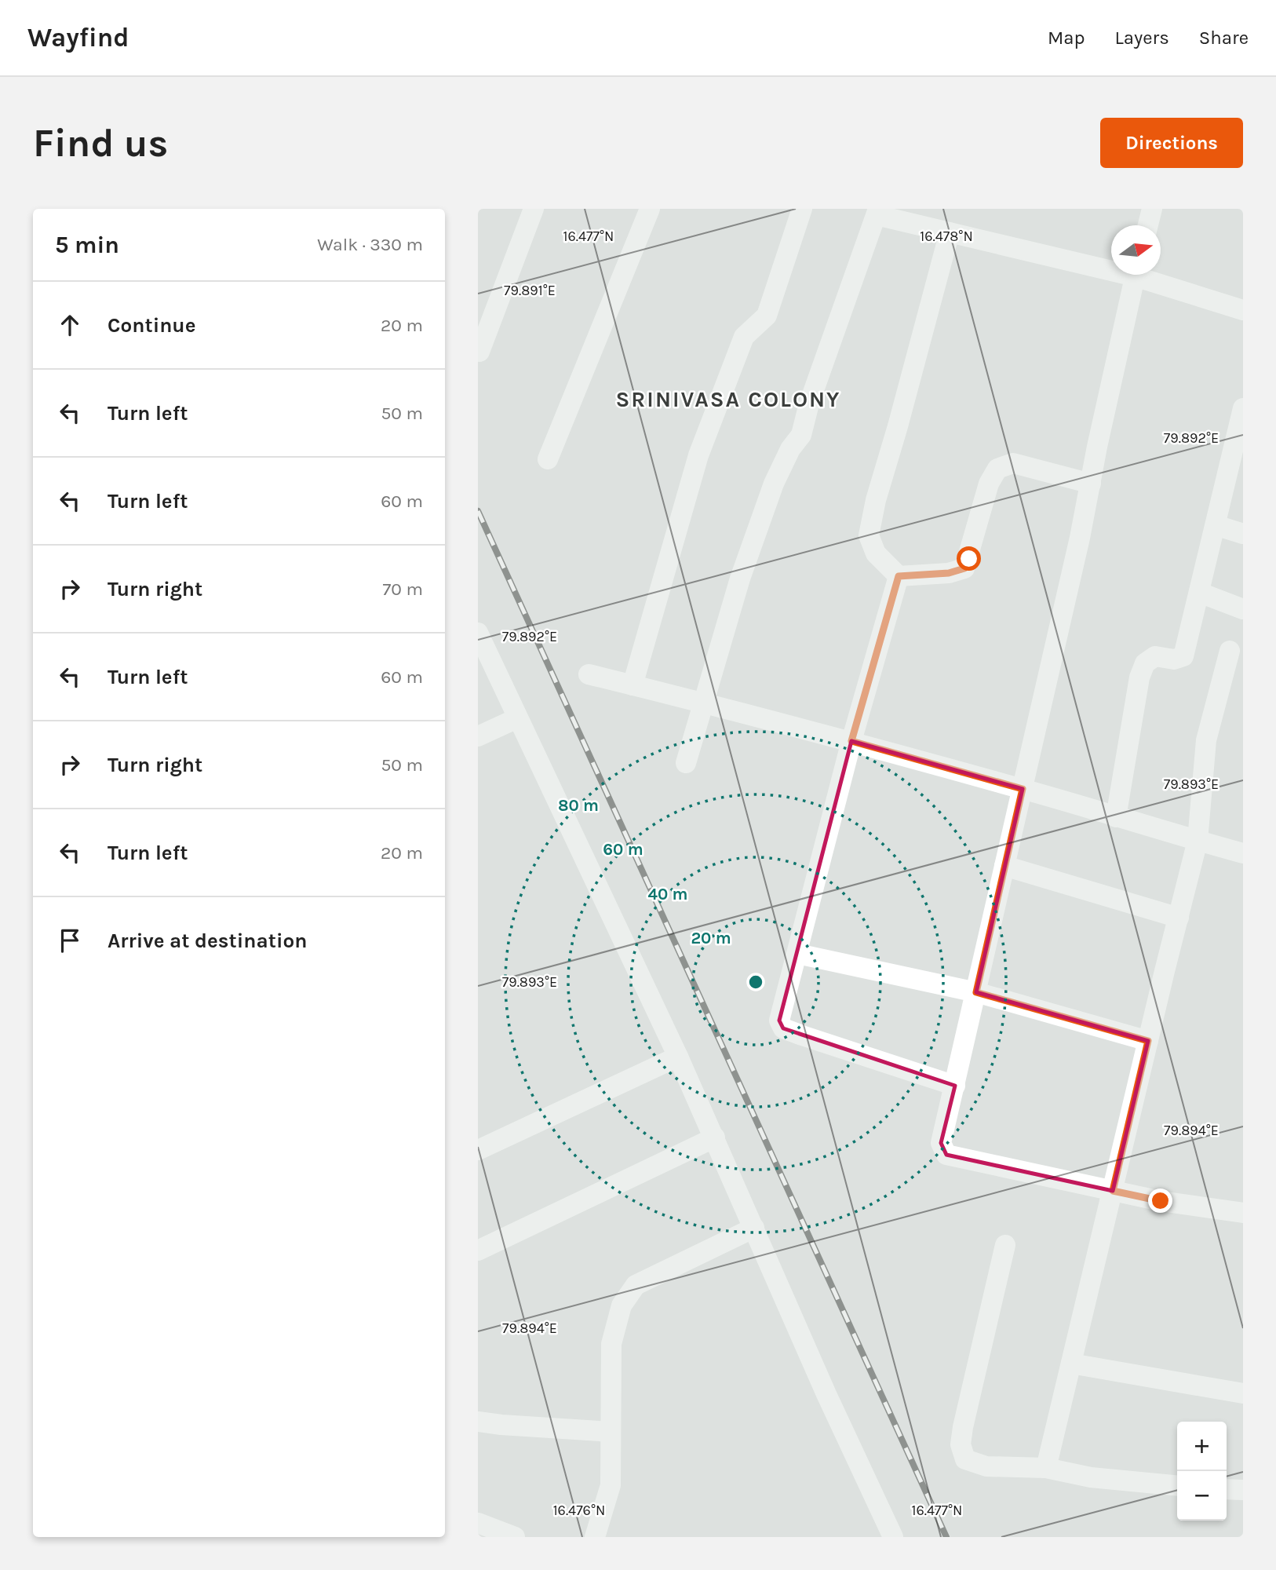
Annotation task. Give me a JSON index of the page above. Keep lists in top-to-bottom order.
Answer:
{
  "districts": ["SRINIVASA COLONY"],
  "north": "right",
  "page": {
    "header": "Wayfind",
    "nav": ["Map", "Layers", "Share"],
    "buttons": "Directions",
    "title": "Find us",
    "heading": ["5 min", "Walk · 330 m"],
    "list": [
      ["Continue", "20 m"],
      ["Turn left", "50 m"],
      ["Turn left", "60 m"],
      ["Turn right", "70 m"],
      ["Turn left", "60 m"],
      ["Turn right", "50 m"],
      ["Turn left", "20 m"],
      "Arrive at destination"
    ],
    "map_buttons": ["+", "−"]
  },
  "coordinates": [
    "16.477°N",
    "16.478°N",
    "79.891°E",
    "79.892°E",
    "79.893°E",
    "79.894°E",
    "16.476°N"
  ],
  "rings": [
    "80 m",
    "60 m",
    "40 m",
    "20 m"
  ]
}
